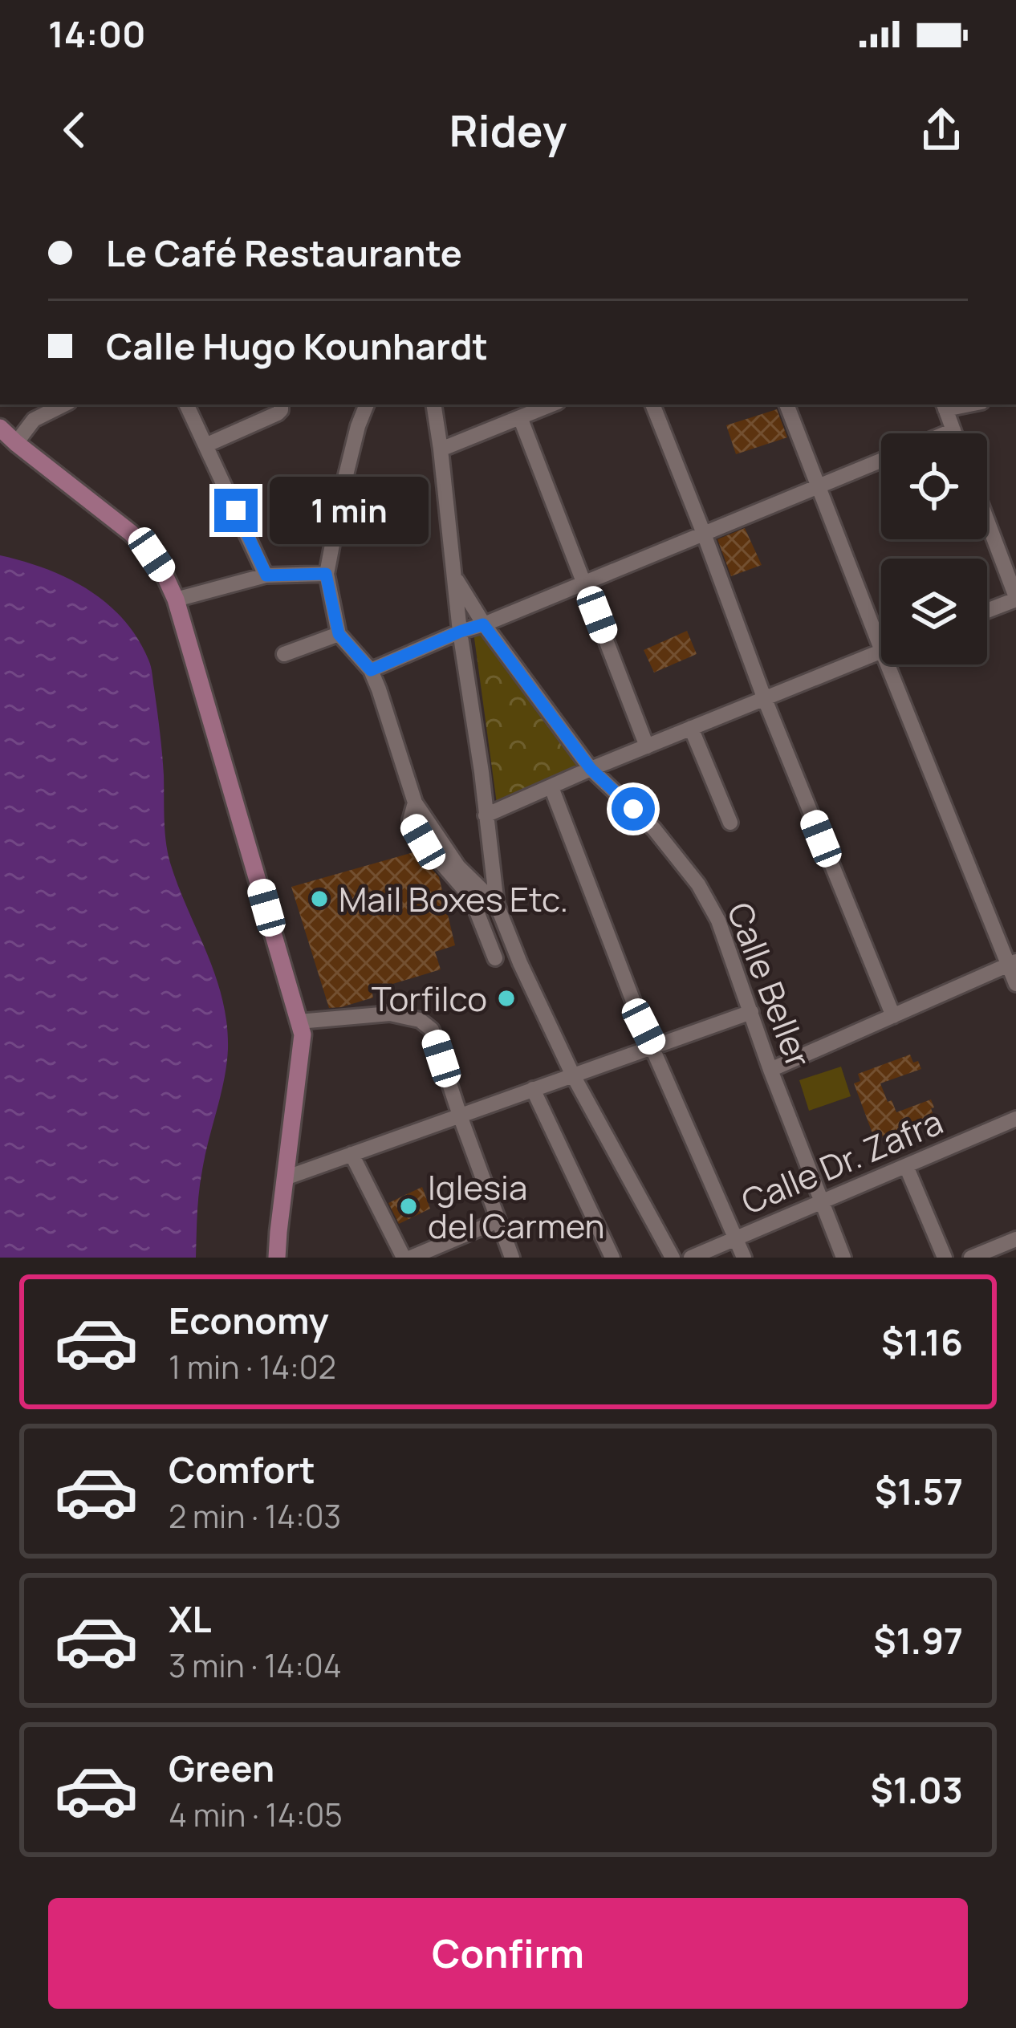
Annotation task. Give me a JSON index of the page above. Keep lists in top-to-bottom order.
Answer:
{
  "streets": {
    "street": ["Calle Beller", "Calle Dr. Zafra"]
  },
  "crossings": [
    ["Calle Beller", "Calle Dr. Zafra"]
  ],
  "places": ["Mail Boxes Etc.", "Torfilco", "Iglesia del Carmen"],
  "page": {
    "status": "14:00",
    "header": "Ridey",
    "banner": ["Le Café Restaurante", "Calle Hugo Kounhardt"],
    "bubble": "1 min",
    "list": [
      {
        "name": "Economy",
        "note": "1 min · 14:02",
        "value": "$1.16"
      },
      {
        "name": "Comfort",
        "note": "2 min · 14:03",
        "value": "$1.57"
      },
      {
        "name": "XL",
        "note": "3 min · 14:04",
        "value": "$1.97"
      },
      {
        "name": "Green",
        "note": "4 min · 14:05",
        "value": "$1.03"
      }
    ],
    "buttons": "Confirm"
  }
}
